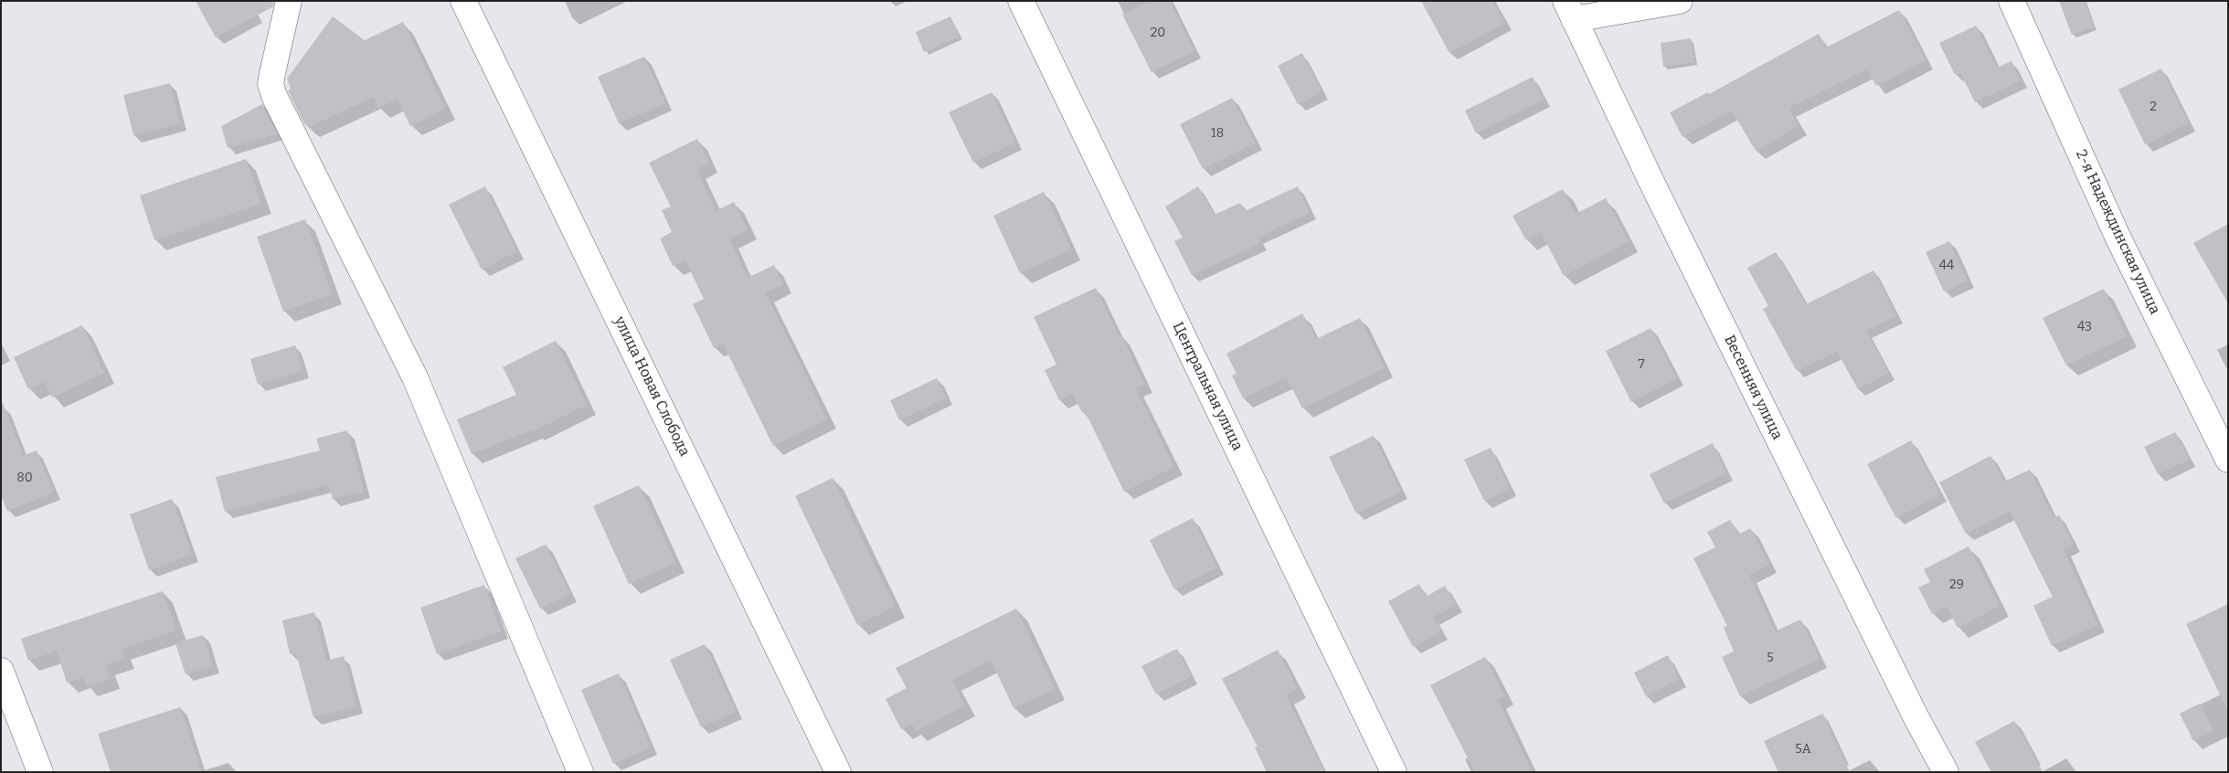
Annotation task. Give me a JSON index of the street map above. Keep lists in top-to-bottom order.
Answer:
{
  "streets": {
    "street": [
      "2-я Надеждинская улица",
      "улица Новая Слобода",
      "Центральная улица",
      "Весенняя улица"
    ]
  },
  "house_numbers": [
    "20",
    "2",
    "18",
    "44",
    "43",
    "7",
    "80",
    "29",
    "5",
    "5А"
  ]
}
